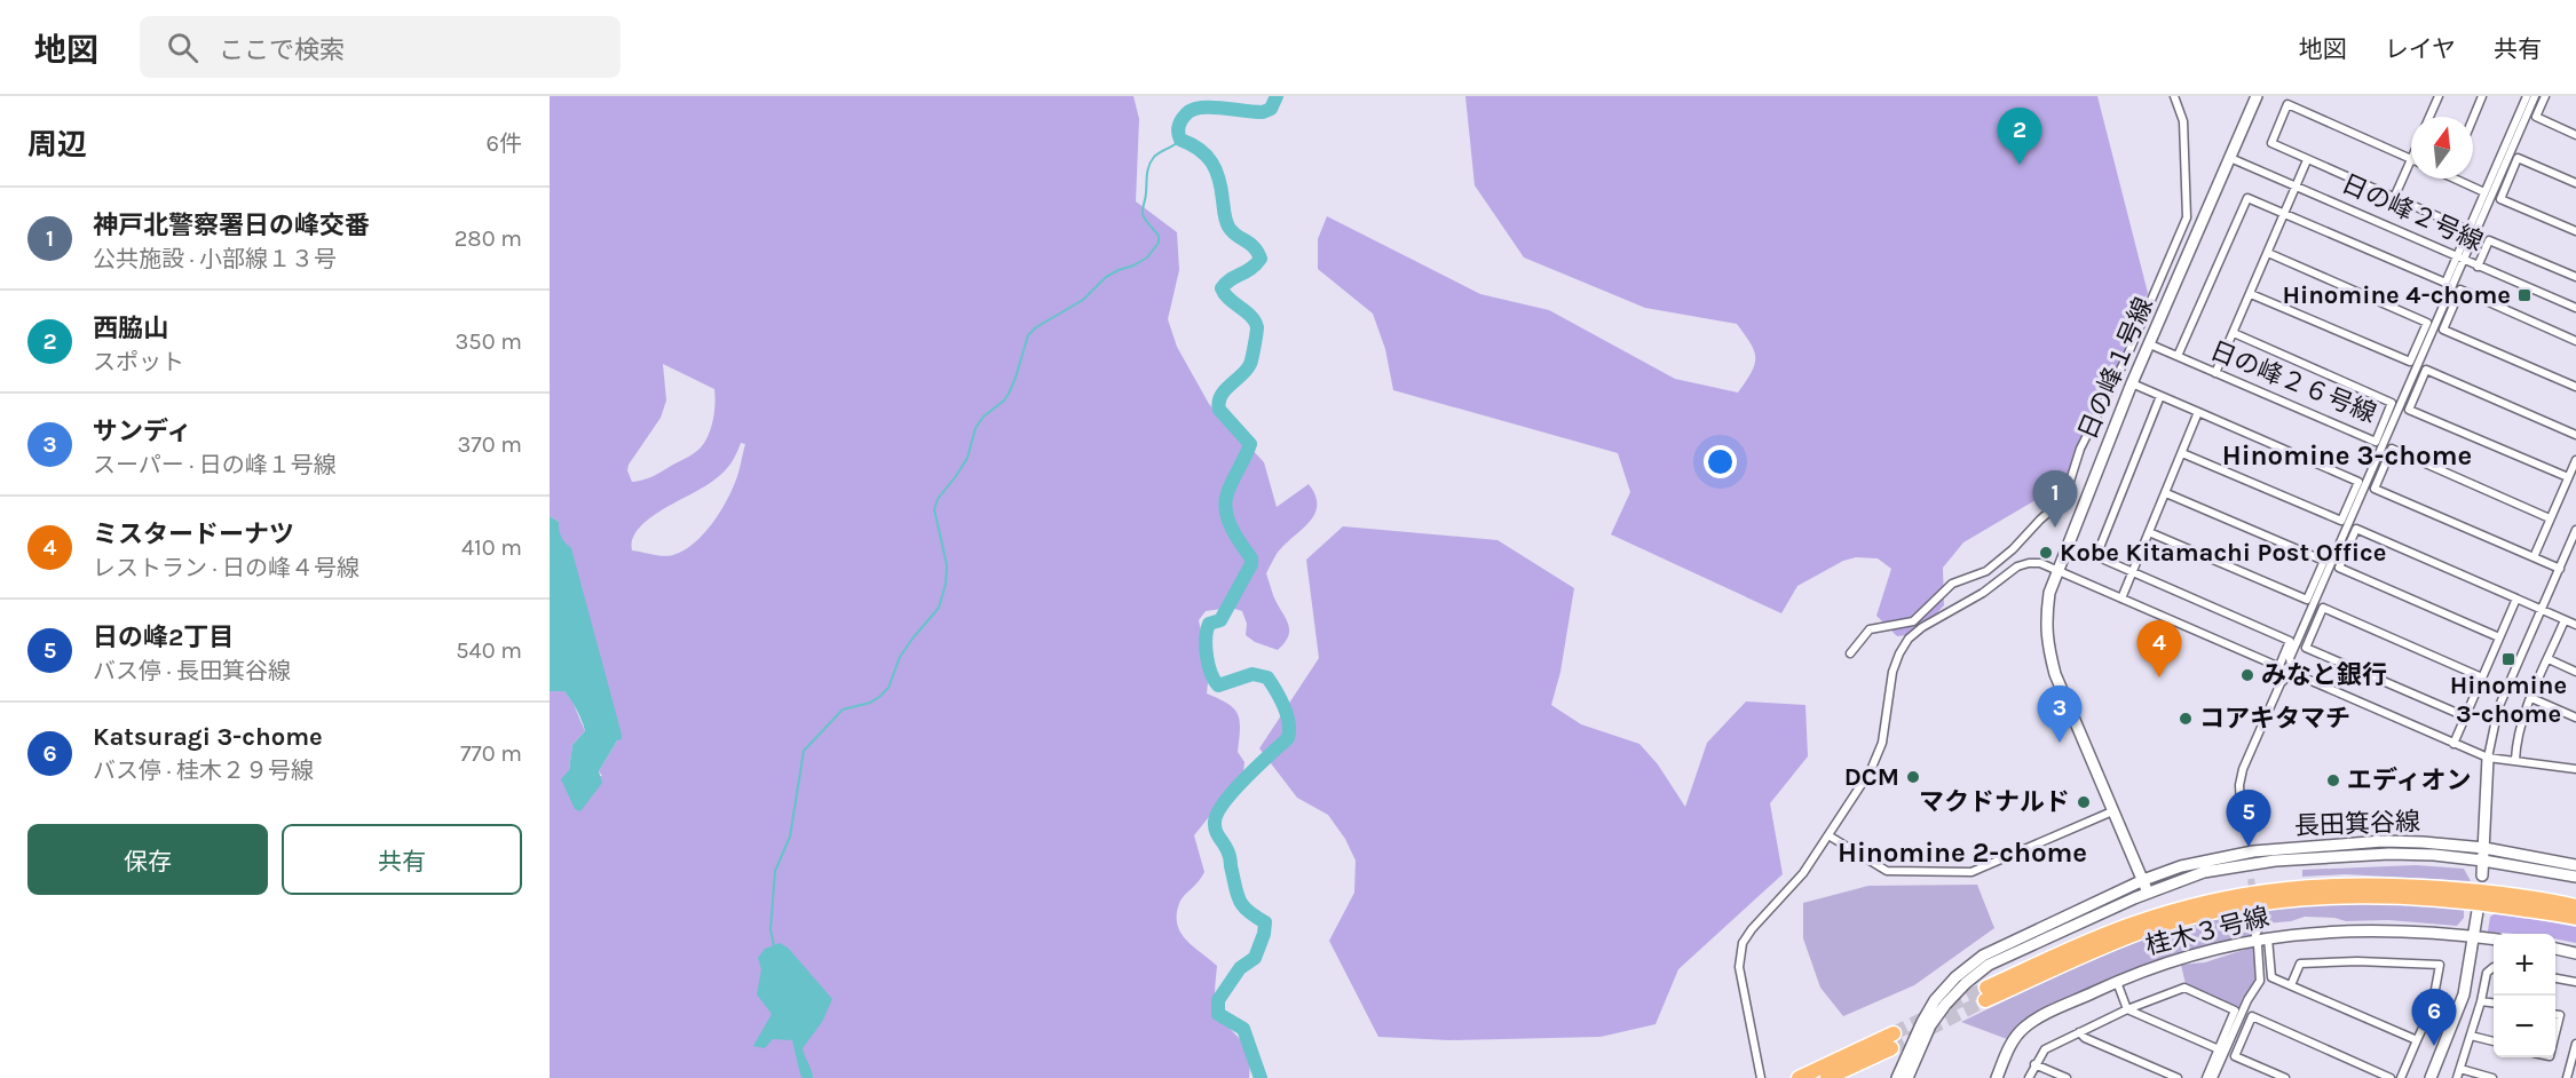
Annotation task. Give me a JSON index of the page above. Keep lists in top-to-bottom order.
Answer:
{
  "streets": {
    "street": [
      "日の峰２号線",
      "日の峰１号線",
      "日の峰２６号線",
      "長田箕谷線",
      "桂木３号線"
    ]
  },
  "crossings": [
    ["日の峰２号線", "日の峰１号線"],
    ["日の峰１号線", "日の峰２６号線"],
    ["日の峰１号線", "長田箕谷線"]
  ],
  "districts": ["Hinomine 3-chome", "Hinomine 2-chome"],
  "places": {
    "transit": ["Hinomine 4-chome", "Hinomine 3-chome"],
    "other": [
      "Kobe Kitamachi Post Office",
      "みなと銀行",
      "コアキタマチ",
      "DCM",
      "エディオン",
      "マクドナルド"
    ]
  },
  "north": "top",
  "page": {
    "header": "地図",
    "search": "ここで検索",
    "nav": ["地図", "レイヤ", "共有"],
    "heading": ["周辺", "6件"],
    "pins": [
      "2",
      "1",
      "4",
      "3",
      "5",
      "6"
    ],
    "list": [
      {
        "mark": "1",
        "name": "神戸北警察署日の峰交番",
        "note": "公共施設 · 小部線１３号",
        "value": "280 m"
      },
      {
        "mark": "2",
        "name": "西脇山",
        "note": "スポット",
        "value": "350 m"
      },
      {
        "mark": "3",
        "name": "サンディ",
        "note": "スーパー · 日の峰１号線",
        "value": "370 m"
      },
      {
        "mark": "4",
        "name": "ミスタードーナツ",
        "note": "レストラン · 日の峰４号線",
        "value": "410 m"
      },
      {
        "mark": "5",
        "name": "日の峰2丁目",
        "note": "バス停 · 長田箕谷線",
        "value": "540 m"
      },
      {
        "mark": "6",
        "name": "Katsuragi 3-chome",
        "note": "バス停 · 桂木２９号線",
        "value": "770 m"
      }
    ],
    "buttons": ["保存", "共有"],
    "map_buttons": ["+", "−"]
  }
}
